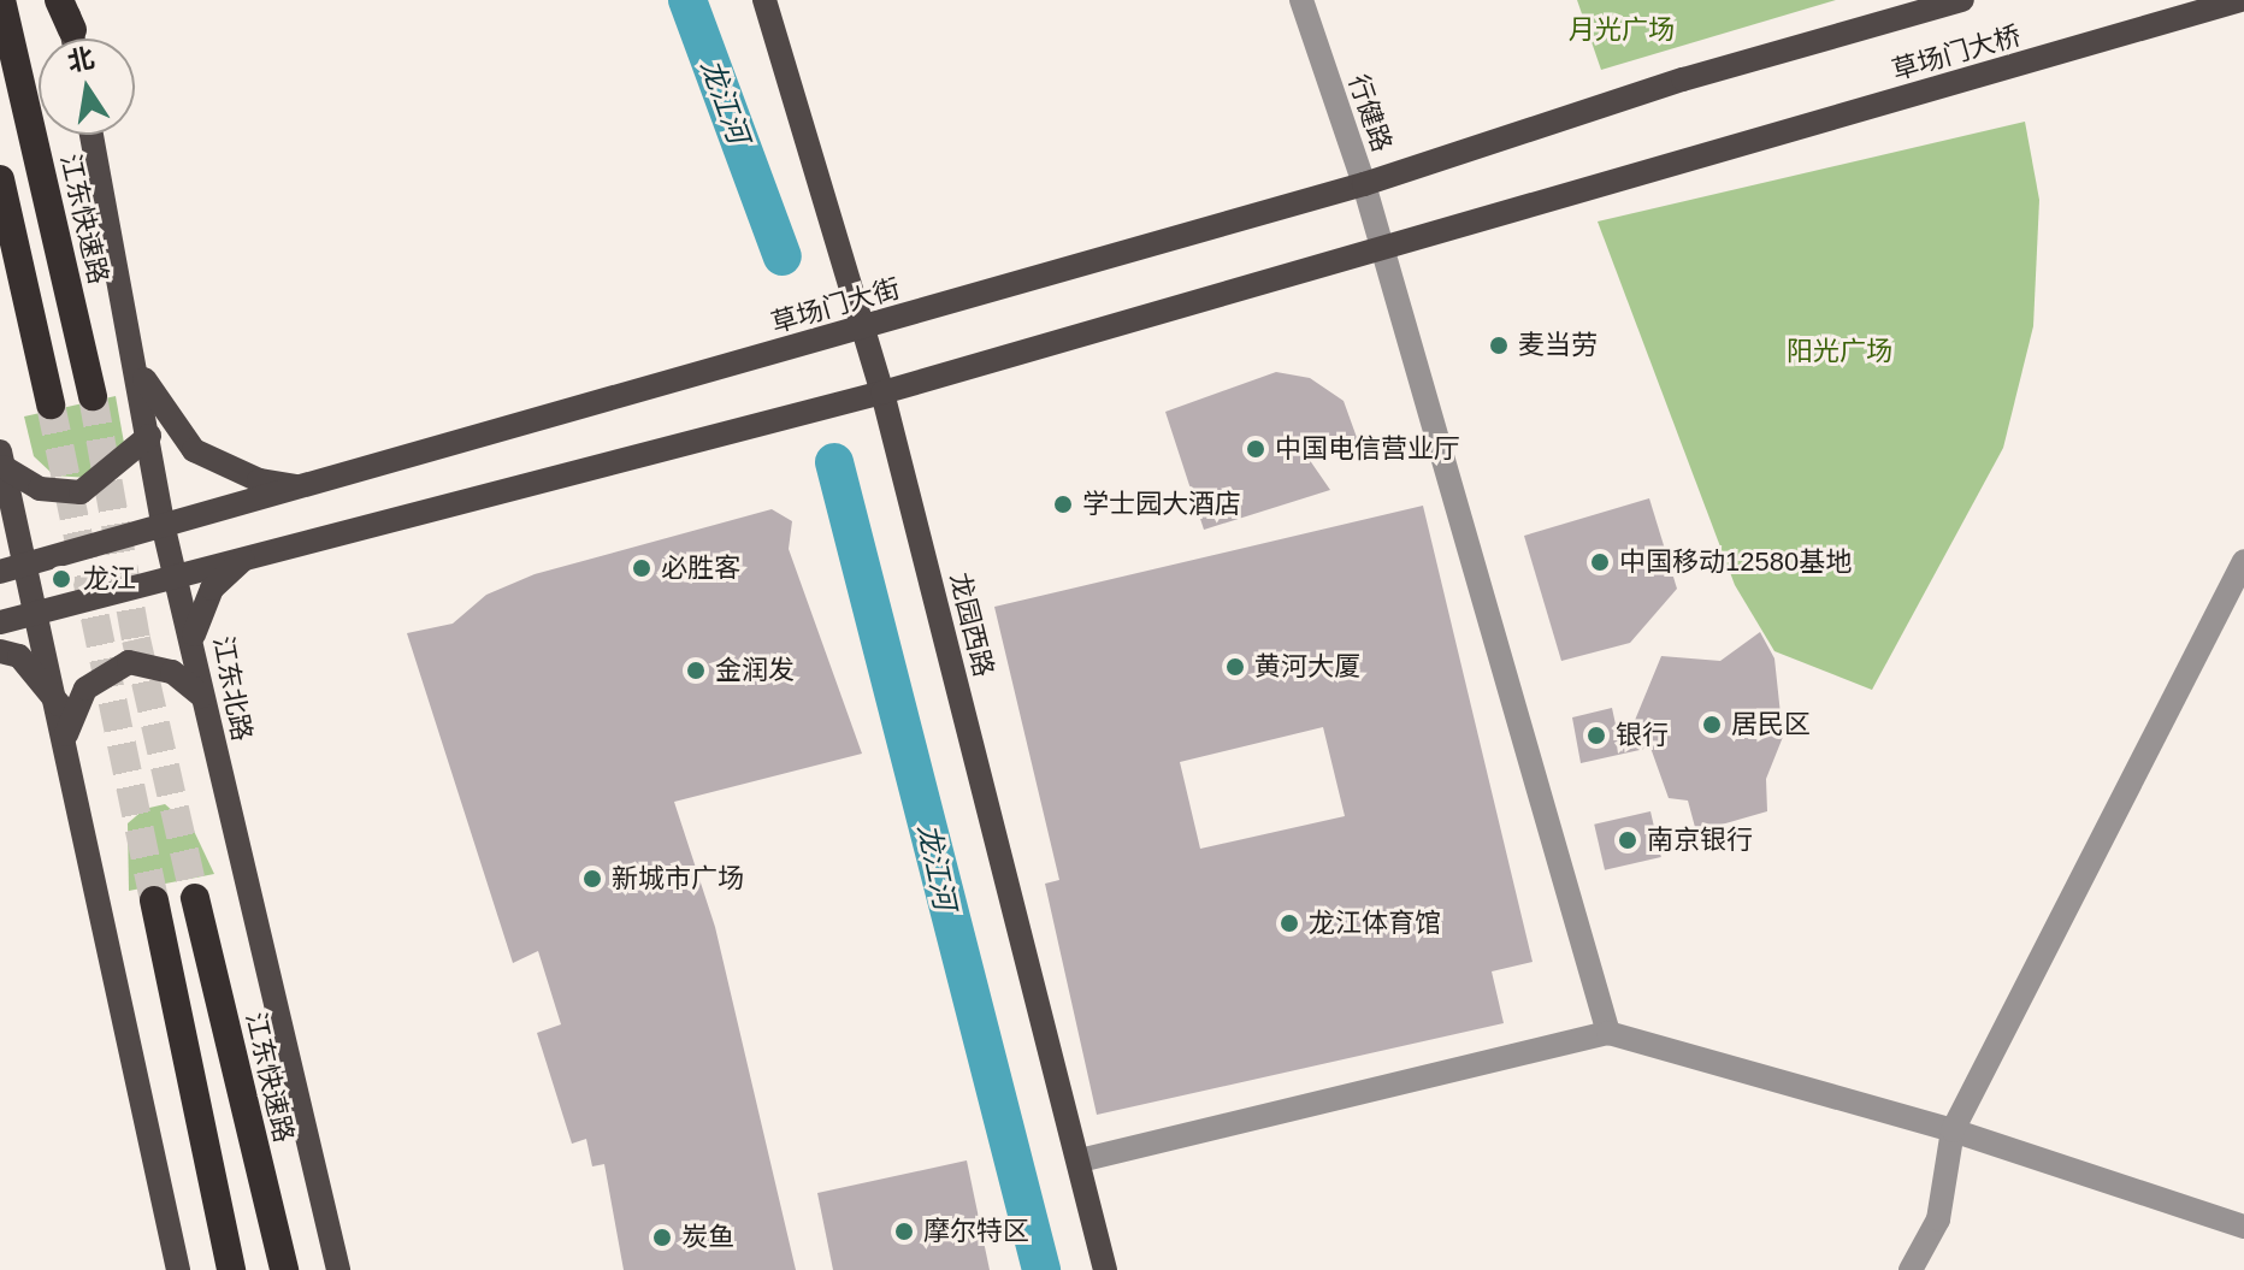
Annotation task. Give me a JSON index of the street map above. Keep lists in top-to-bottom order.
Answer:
{
  "streets": {
    "highway": ["江东快速路"],
    "main road": [
      "草场门大桥",
      "草场门大街",
      "龙园西路",
      "江东北路"
    ],
    "street": ["行健路"]
  },
  "crossings": [
    ["草场门大桥", "行健路"],
    ["草场门大桥", "草场门大街"],
    ["行健路", "草场门大街"],
    ["草场门大街", "龙园西路"],
    ["草场门大街", "江东北路"]
  ],
  "water": ["龙江河"],
  "parks": ["月光广场", "阳光广场"],
  "places": [
    "麦当劳",
    "中国电信营业厅",
    "学士园大酒店",
    "中国移动12580基地",
    "必胜客",
    "龙江",
    "黄河大厦",
    "金润发",
    "居民区",
    "银行",
    "南京银行",
    "新城市广场",
    "龙江体育馆",
    "摩尔特区",
    "炭鱼"
  ],
  "north": "top"
}
